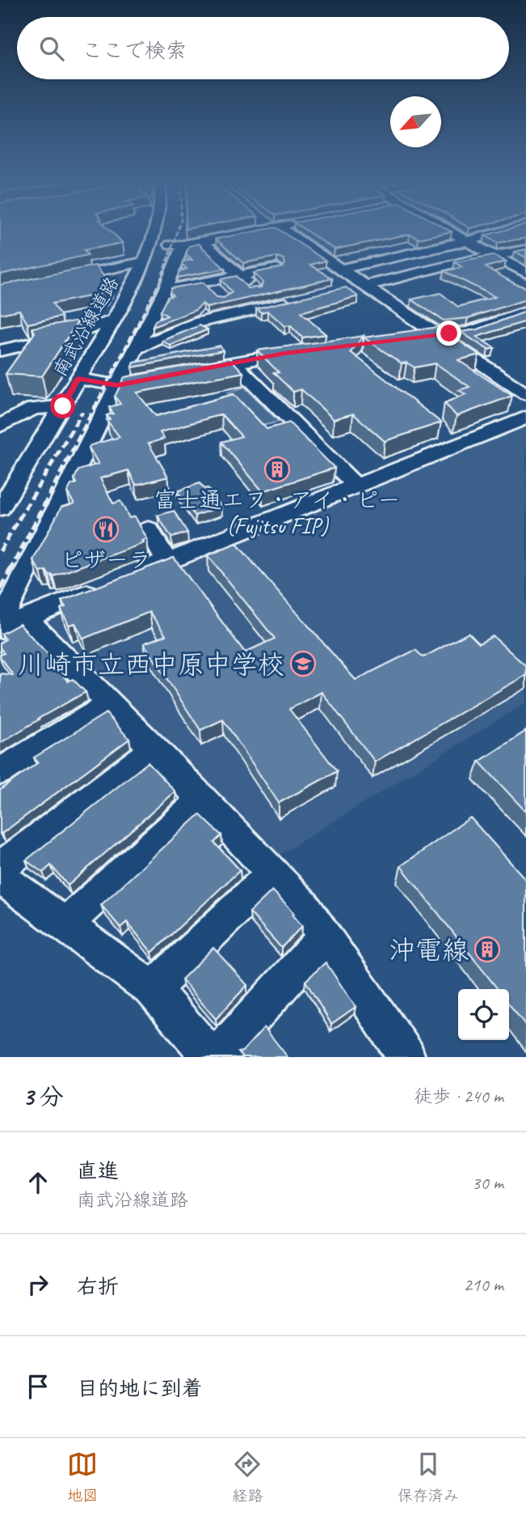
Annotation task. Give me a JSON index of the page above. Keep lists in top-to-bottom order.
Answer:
{
  "streets": {
    "street": ["南武沿線道路"]
  },
  "places": {
    "building": ["富士通エフ・アイ・ピー (Fujitsu FIP)", "沖電線"],
    "restaurant": ["ピザーラ"],
    "school or university": ["川崎市立西中原中学校"]
  },
  "north": "bottom left",
  "page": {
    "search": "ここで検索",
    "heading": ["3 分", "徒歩 · 240 m"],
    "list": [
      ["直進", "南武沿線道路", "30 m"],
      ["右折", "210 m"],
      "目的地に到着"
    ],
    "nav": ["地図", "経路", "保存済み"]
  }
}
